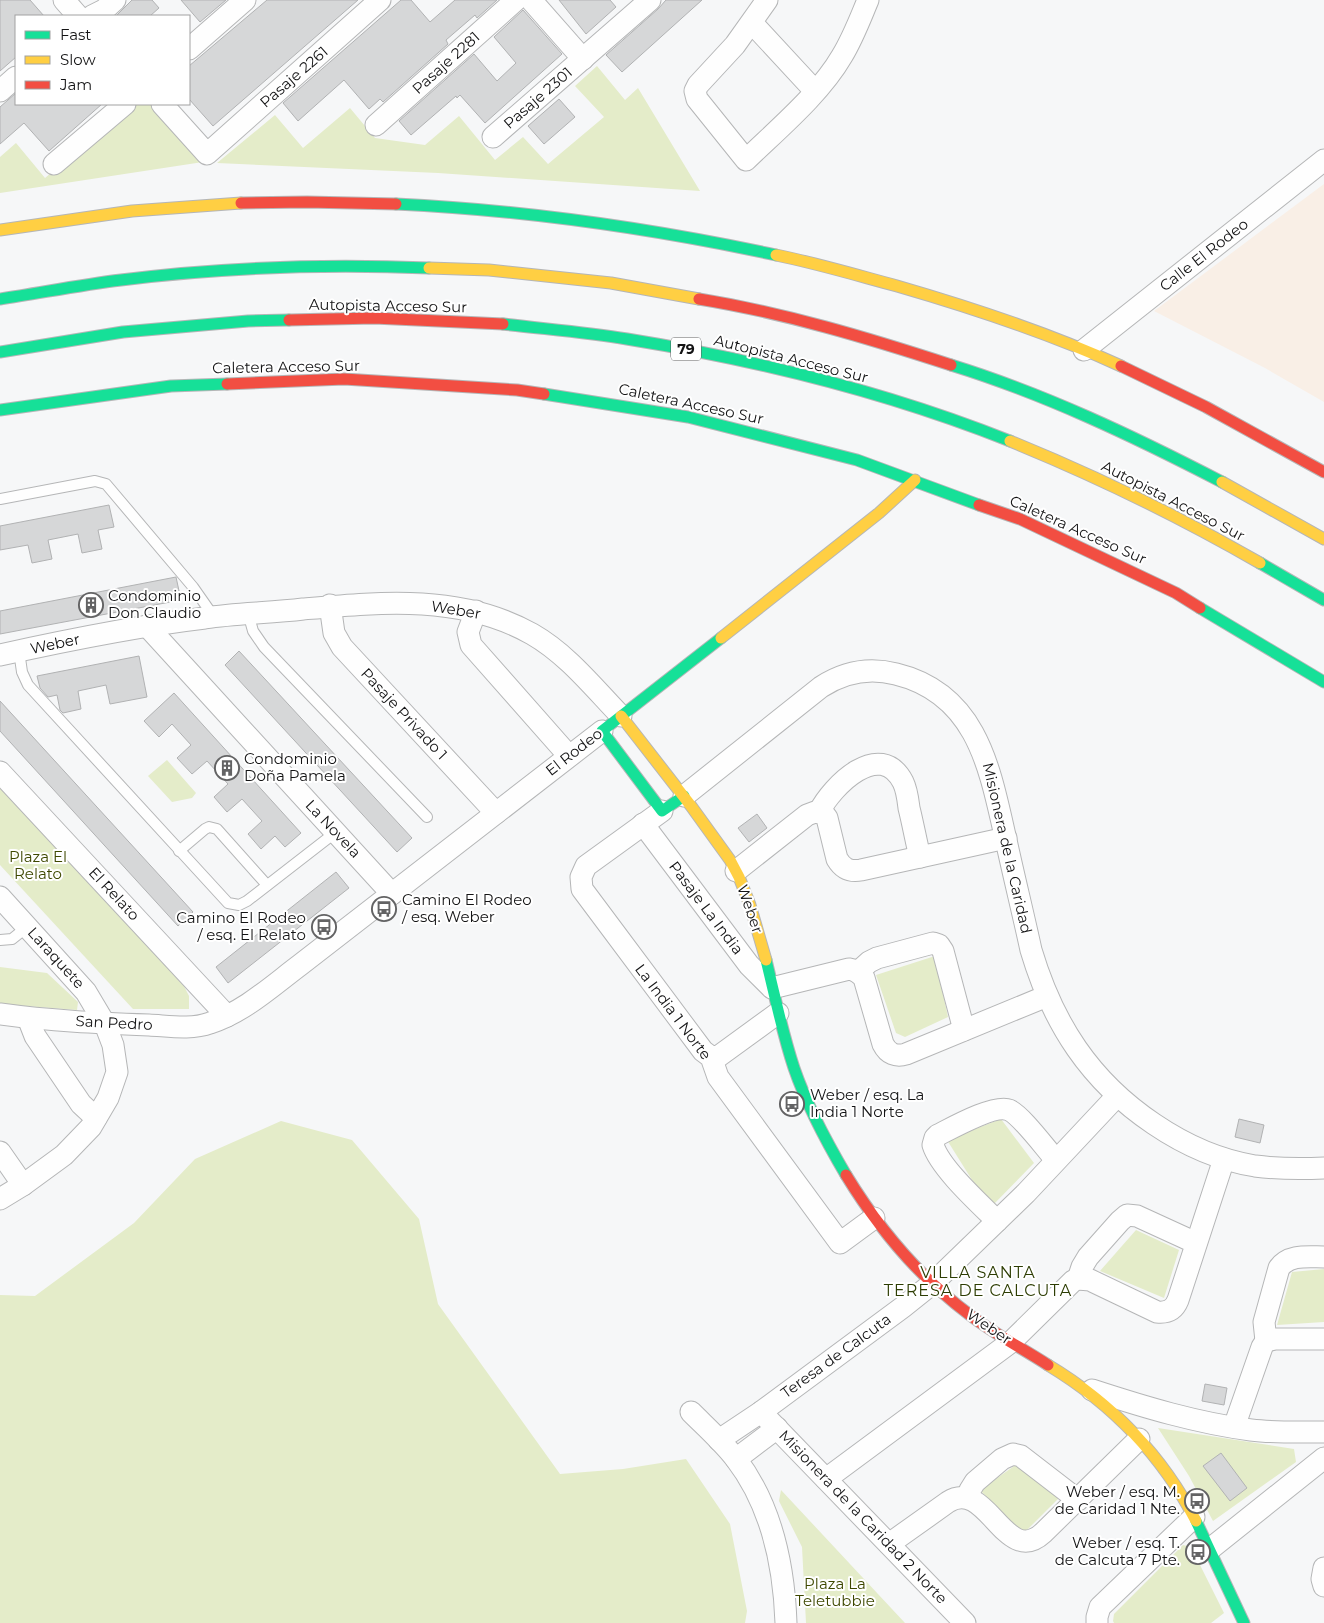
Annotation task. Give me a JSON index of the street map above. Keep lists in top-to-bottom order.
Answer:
{
  "streets": {
    "main road": [
      "Autopista Acceso Sur",
      "79",
      "Caletera Acceso Sur",
      "Weber",
      "El Rodeo",
      "Misionera de la Caridad"
    ],
    "street": [
      "Pasaje 2281",
      "Pasaje 2261",
      "Pasaje 2301",
      "Calle El Rodeo",
      "Pasaje Privado 1",
      "La Novela",
      "El Relato",
      "Pasaje La India",
      "Laraquete",
      "La India 1 Norte",
      "San Pedro",
      "Teresa de Calcuta",
      "Misionera de la Caridad 2 Norte"
    ]
  },
  "crossings": [
    ["Caletera Acceso Sur", "El Rodeo"],
    ["Weber", "Pasaje Privado 1"],
    ["Weber", "El Rodeo"],
    ["Weber", "La Novela"],
    ["Weber", "Misionera de la Caridad"],
    ["Weber", "Pasaje La India"],
    ["Weber", "La India 1 Norte"],
    ["Weber", "Teresa de Calcuta"],
    ["Pasaje Privado 1", "El Rodeo"],
    ["El Rodeo", "La Novela"],
    ["El Rodeo", "El Relato"],
    ["El Rodeo", "San Pedro"],
    ["Misionera de la Caridad", "Teresa de Calcuta"],
    ["El Relato", "San Pedro"],
    ["Pasaje La India", "La India 1 Norte"],
    ["Laraquete", "San Pedro"],
    ["Teresa de Calcuta", "Misionera de la Caridad 2 Norte"]
  ],
  "districts": ["VILLA SANTA TERESA DE CALCUTA"],
  "parks": ["Plaza El Relato", "Plaza La Teletubbie"],
  "places": {
    "building": ["Condominio Don Claudio", "Condominio Doña Pamela"],
    "bus stop": [
      "Camino El Rodeo / esq. Weber",
      "Camino El Rodeo / esq. El Relato",
      "Weber / esq. La India 1 Norte",
      "Weber / esq. M. de Caridad 1 Nte.",
      "Weber / esq. T. de Calcuta 7 Pte."
    ]
  },
  "legend": ["Fast", "Slow", "Jam"]
}
